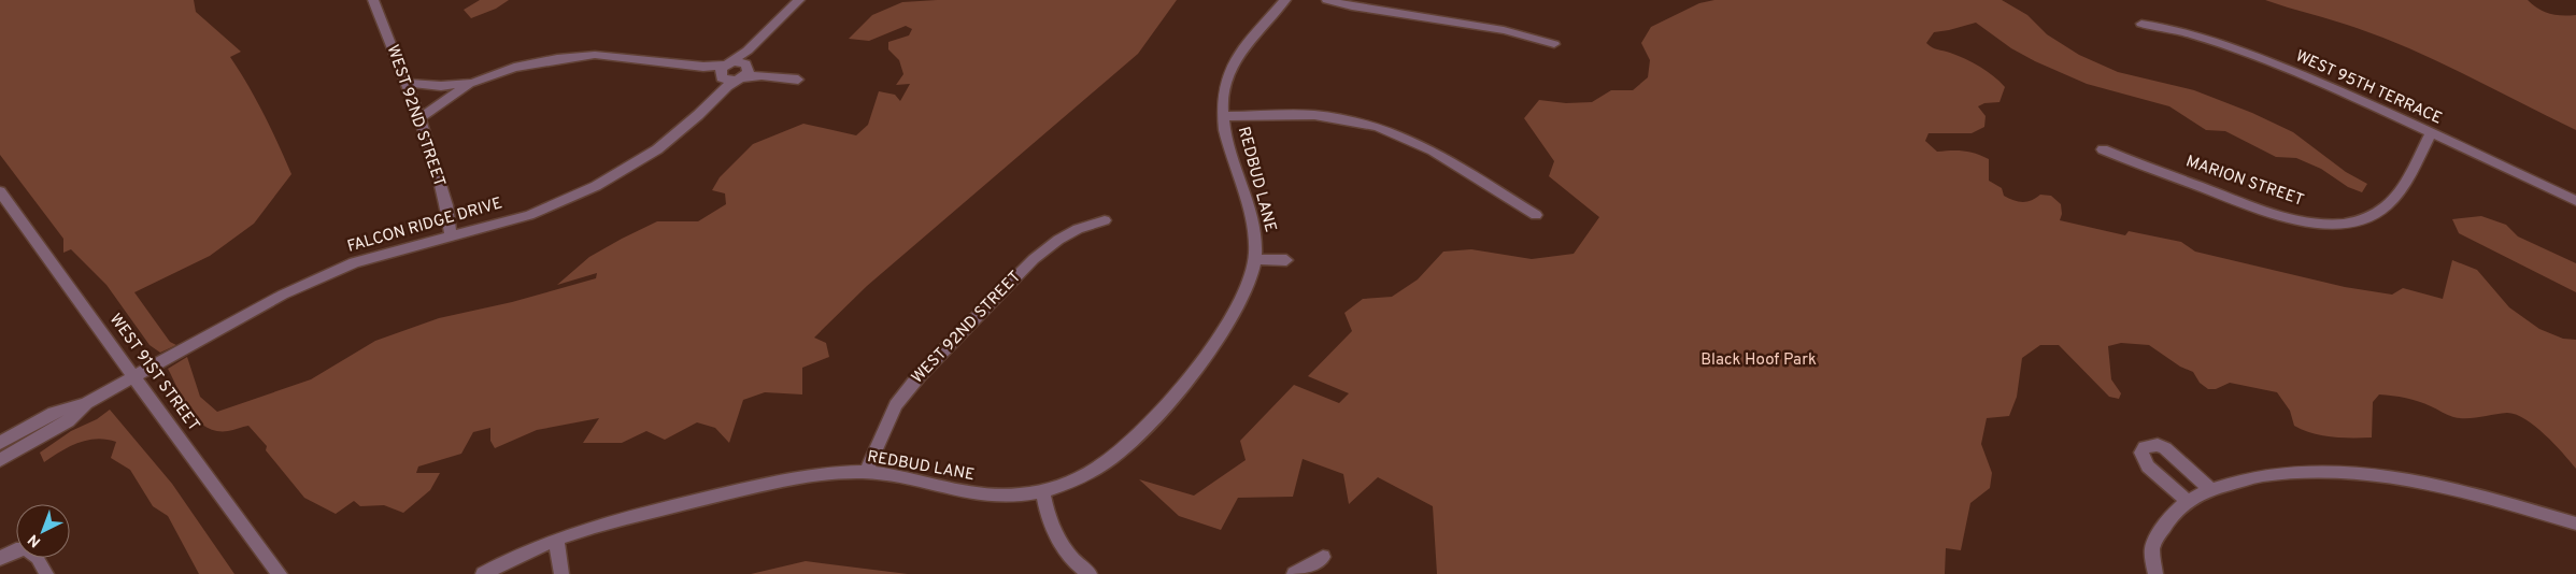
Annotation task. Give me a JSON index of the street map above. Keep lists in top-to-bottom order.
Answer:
{
  "streets": {
    "street": [
      "WEST 95TH TERRACE",
      "WEST 92ND STREET",
      "REDBUD LANE",
      "MARION STREET",
      "FALCON RIDGE DRIVE",
      "WEST 91ST STREET"
    ]
  },
  "crossings": [
    ["WEST 95TH TERRACE", "MARION STREET"],
    ["WEST 92ND STREET", "REDBUD LANE"],
    ["WEST 92ND STREET", "FALCON RIDGE DRIVE"],
    ["FALCON RIDGE DRIVE", "WEST 91ST STREET"]
  ],
  "parks": ["Black Hoof Park"],
  "north": "bottom left"
}
